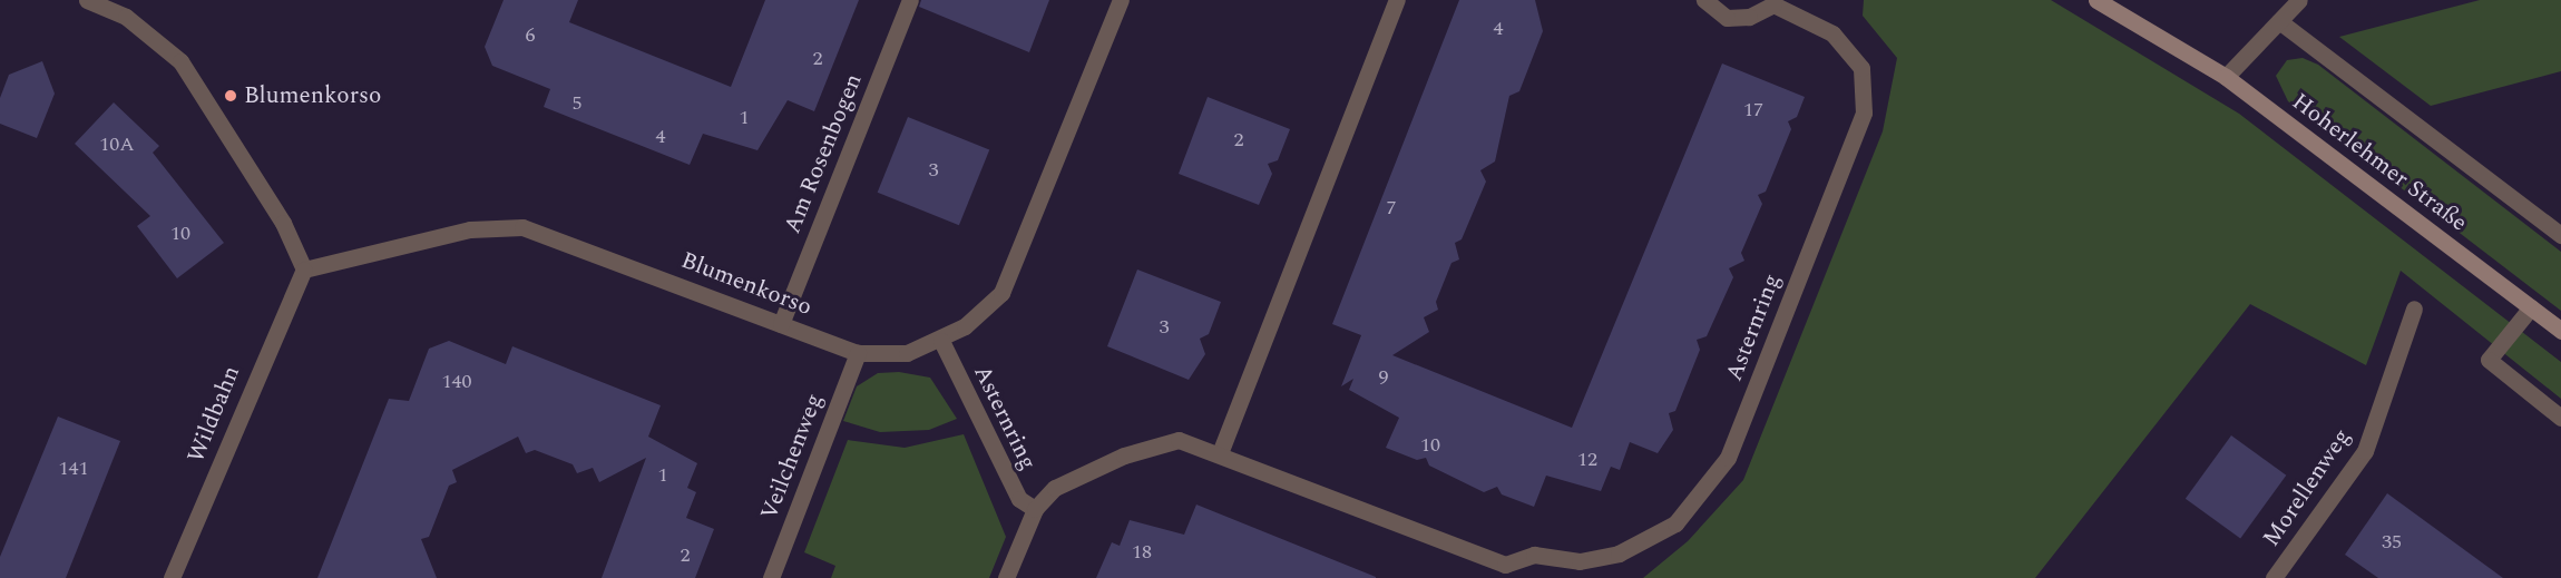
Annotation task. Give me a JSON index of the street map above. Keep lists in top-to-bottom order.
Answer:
{
  "streets": {
    "street": [
      "Am Rosenbogen",
      "Hoherlehmer Straße",
      "Blumenkorso",
      "Asternring",
      "Wildbahn",
      "Veilchenweg",
      "Morellenweg"
    ]
  },
  "crossings": [
    ["Am Rosenbogen", "Blumenkorso"],
    ["Blumenkorso", "Asternring"],
    ["Blumenkorso", "Wildbahn"],
    ["Blumenkorso", "Veilchenweg"]
  ],
  "places": ["Blumenkorso"],
  "house_numbers": [
    "4",
    "6",
    "2",
    "5",
    "17",
    "1",
    "4",
    "2",
    "10A",
    "3",
    "7",
    "10",
    "3",
    "9",
    "140",
    "10",
    "12",
    "141",
    "1",
    "35",
    "18",
    "2"
  ]
}
